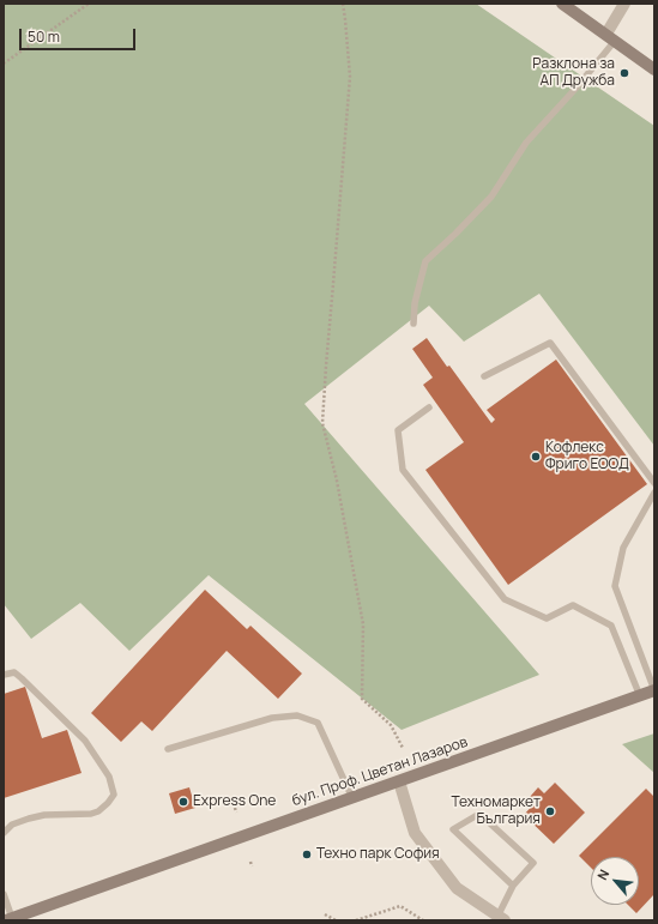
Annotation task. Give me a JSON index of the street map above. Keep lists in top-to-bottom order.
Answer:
{
  "streets": {
    "main road": ["бул. Проф. Цветан Лазаров"]
  },
  "places": [
    "Разклона за АП Дружба",
    "Кофлекс Фриго ЕООД",
    "Express One",
    "Техномаркет България",
    "Техно парк София"
  ],
  "scale_bar": "50 m",
  "north": "top left"
}
